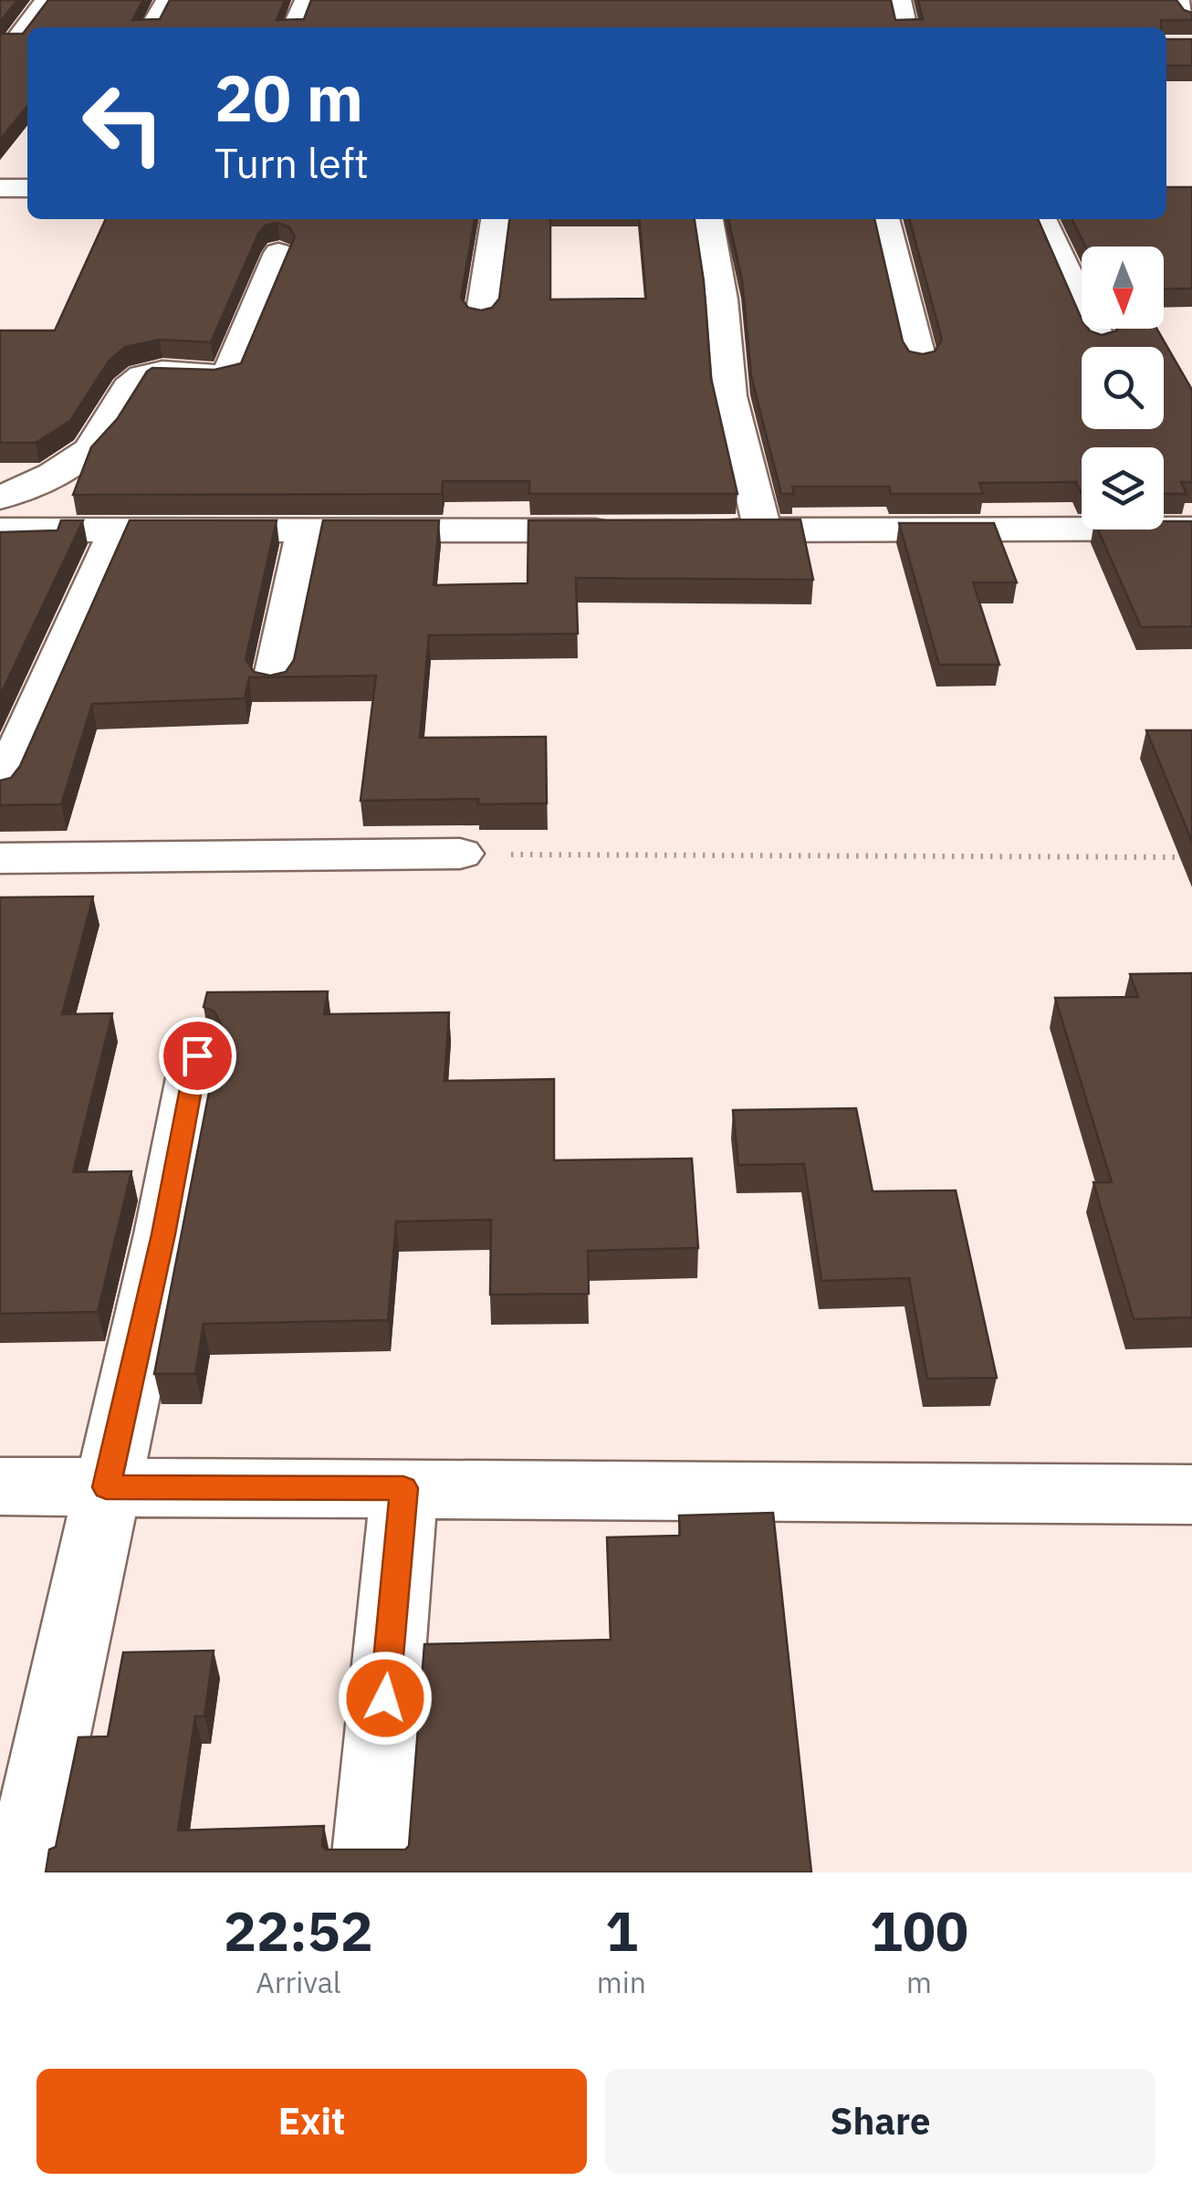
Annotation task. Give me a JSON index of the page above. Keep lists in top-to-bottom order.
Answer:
{
  "north": "bottom",
  "page": {
    "turn": ["20 m", "Turn left"],
    "eta": [
      "22:52",
      "Arrival",
      "1",
      "min",
      "100",
      "m"
    ],
    "buttons": ["Exit", "Share"]
  }
}
